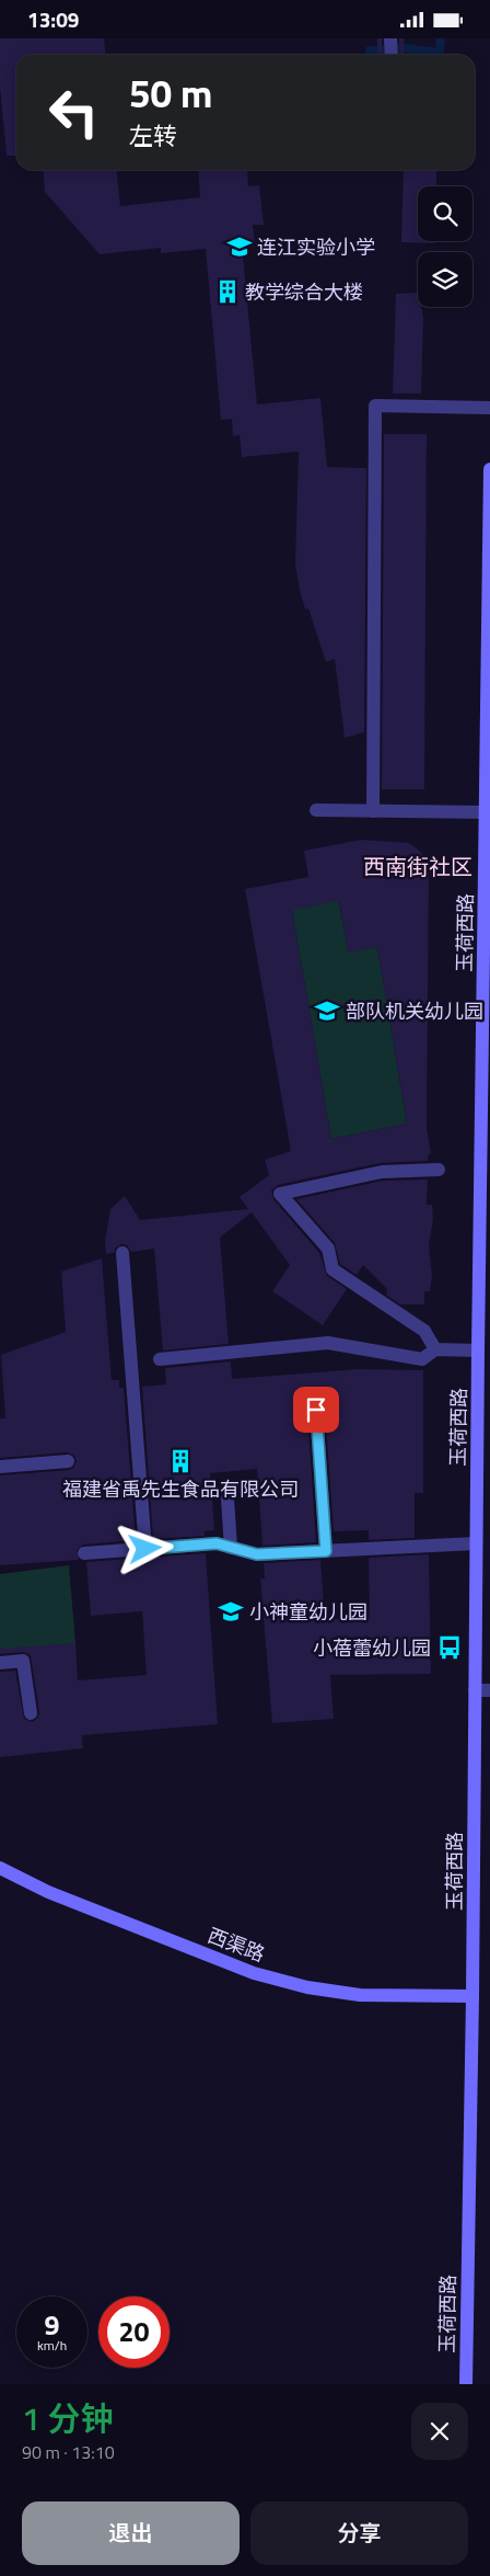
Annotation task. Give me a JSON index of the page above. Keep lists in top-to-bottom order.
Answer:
{
  "streets": {
    "main road": ["玉荷西路", "西渠路"]
  },
  "crossings": [
    ["玉荷西路", "西渠路"]
  ],
  "districts": ["西南街社区"],
  "places": {
    "school or university": ["连江实验小学", "部队机关幼儿园", "小神童幼儿园"],
    "building": ["教学综合大楼", "福建省禹先生食品有限公司"],
    "bus stop": ["小蓓蕾幼儿园"]
  },
  "page": {
    "status": "13:09",
    "turn": ["50 m", "左转"],
    "speed": "9 km/h",
    "limit": "20",
    "heading": ["1 分钟", "90 m · 13:10"],
    "buttons": ["退出", "分享"]
  }
}
